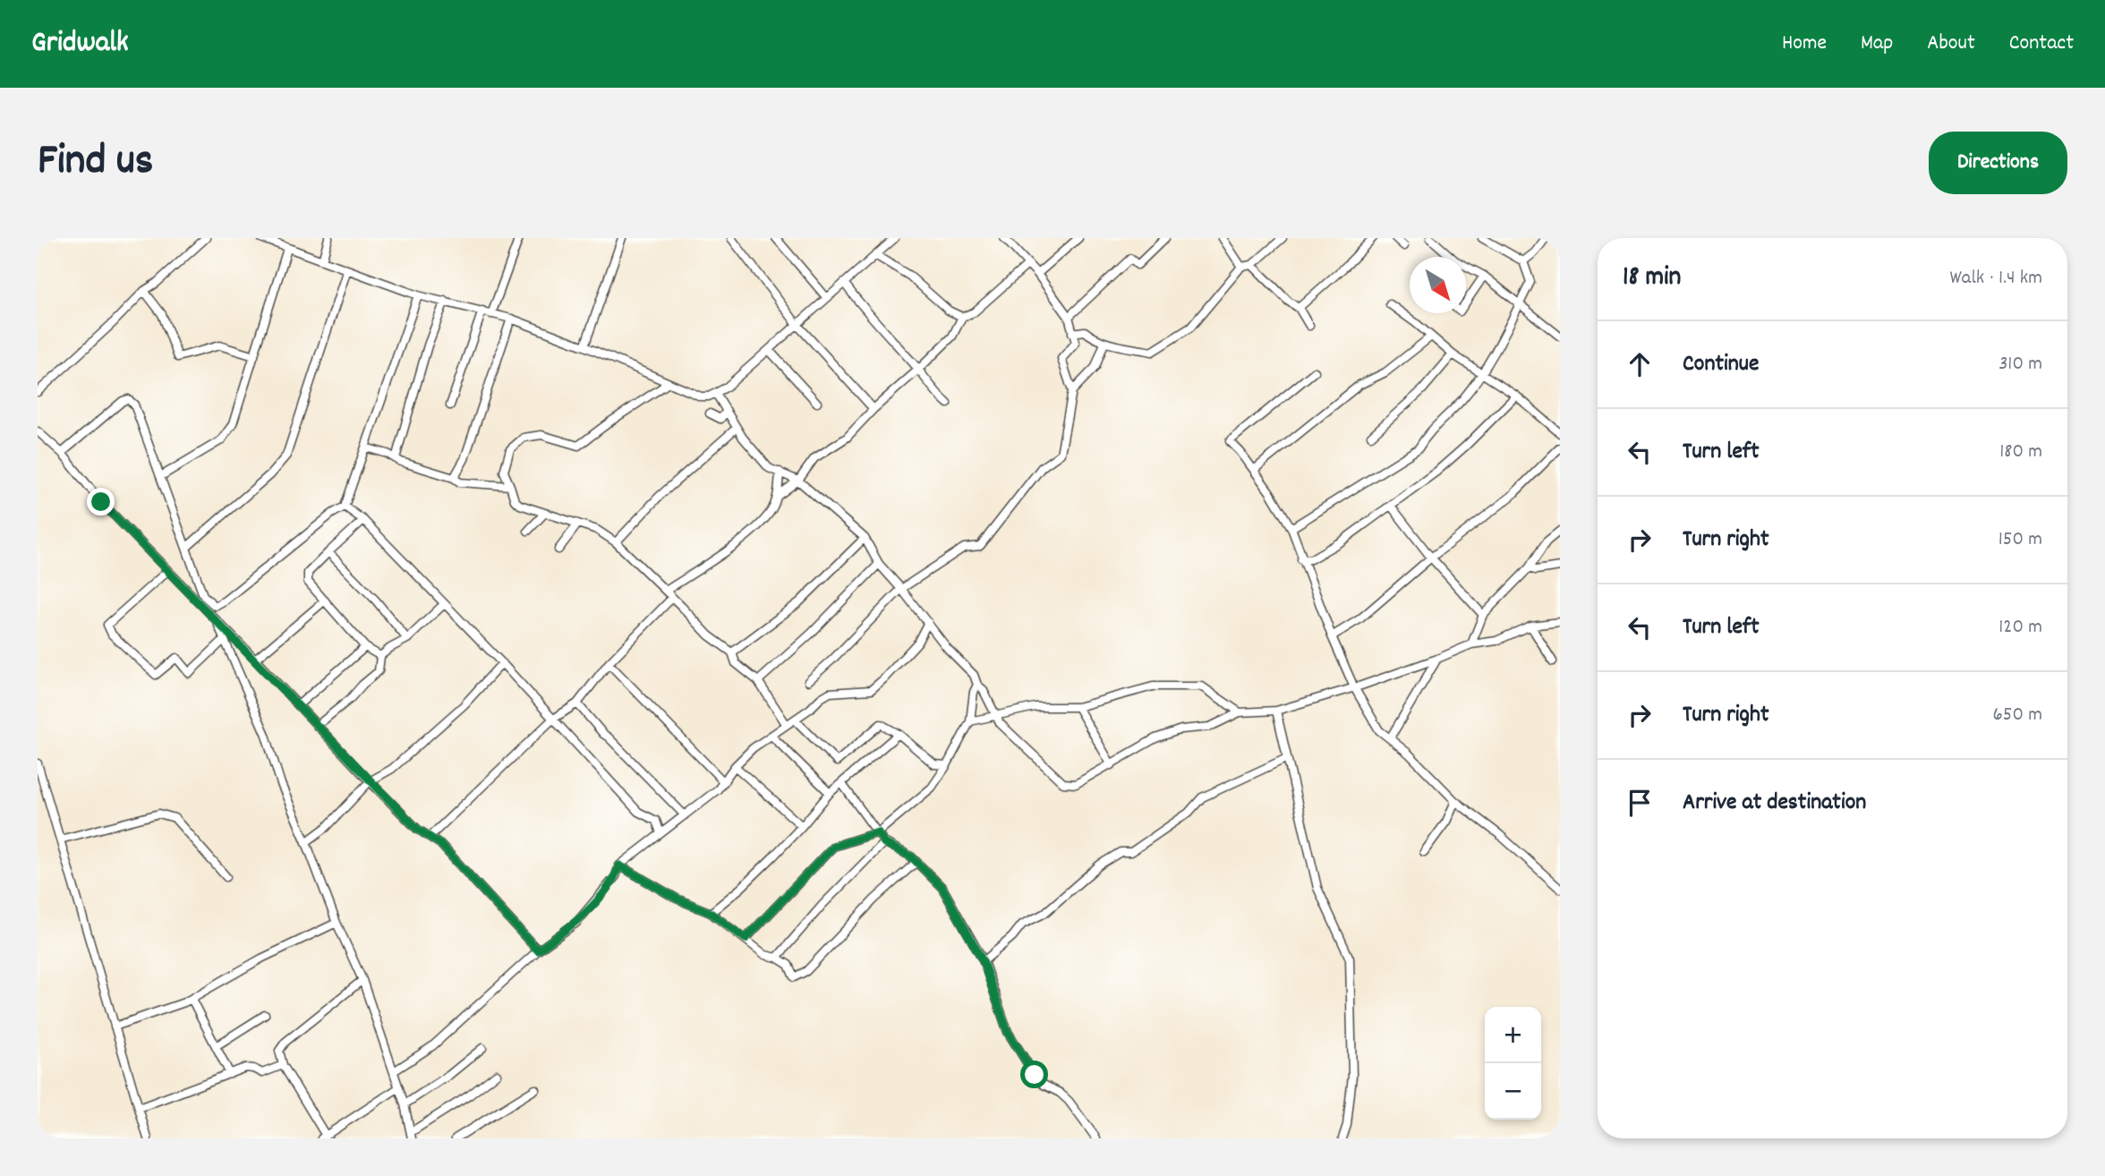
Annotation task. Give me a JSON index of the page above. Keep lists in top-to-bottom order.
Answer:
{
  "north": "bottom right",
  "page": {
    "header": "Gridwalk",
    "nav": [
      "Home",
      "Map",
      "About",
      "Contact"
    ],
    "title": "Find us",
    "buttons": "Directions",
    "heading": ["18 min", "Walk · 1.4 km"],
    "list": [
      ["Continue", "310 m"],
      ["Turn left", "180 m"],
      ["Turn right", "150 m"],
      ["Turn left", "120 m"],
      ["Turn right", "650 m"],
      "Arrive at destination"
    ],
    "map_buttons": ["+", "−"]
  }
}
